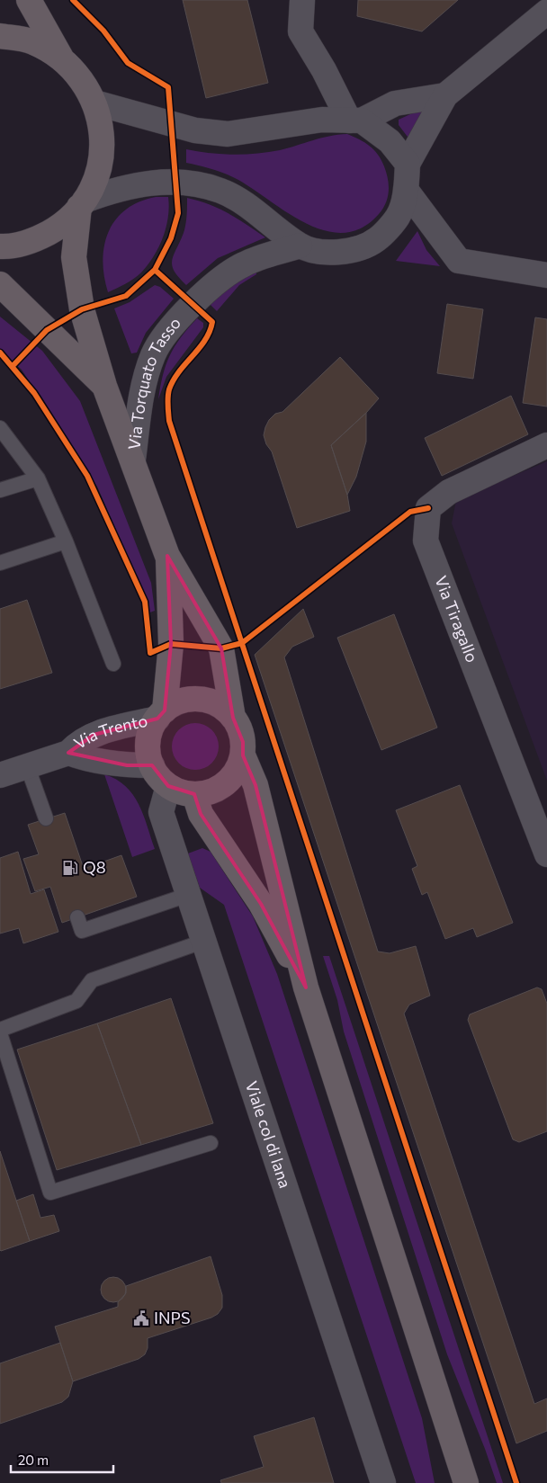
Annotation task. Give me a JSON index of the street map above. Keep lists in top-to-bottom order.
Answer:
{
  "streets": {
    "street": [
      "Via Torquato Tasso",
      "Via Tiragallo",
      "Via Trento",
      "Viale col di lana"
    ]
  },
  "crossings": [
    ["Via Trento", "Viale col di lana"]
  ],
  "places": {
    "fuel station": ["Q8"],
    "public building": ["INPS"]
  },
  "scale_bar": "20 m"
}
